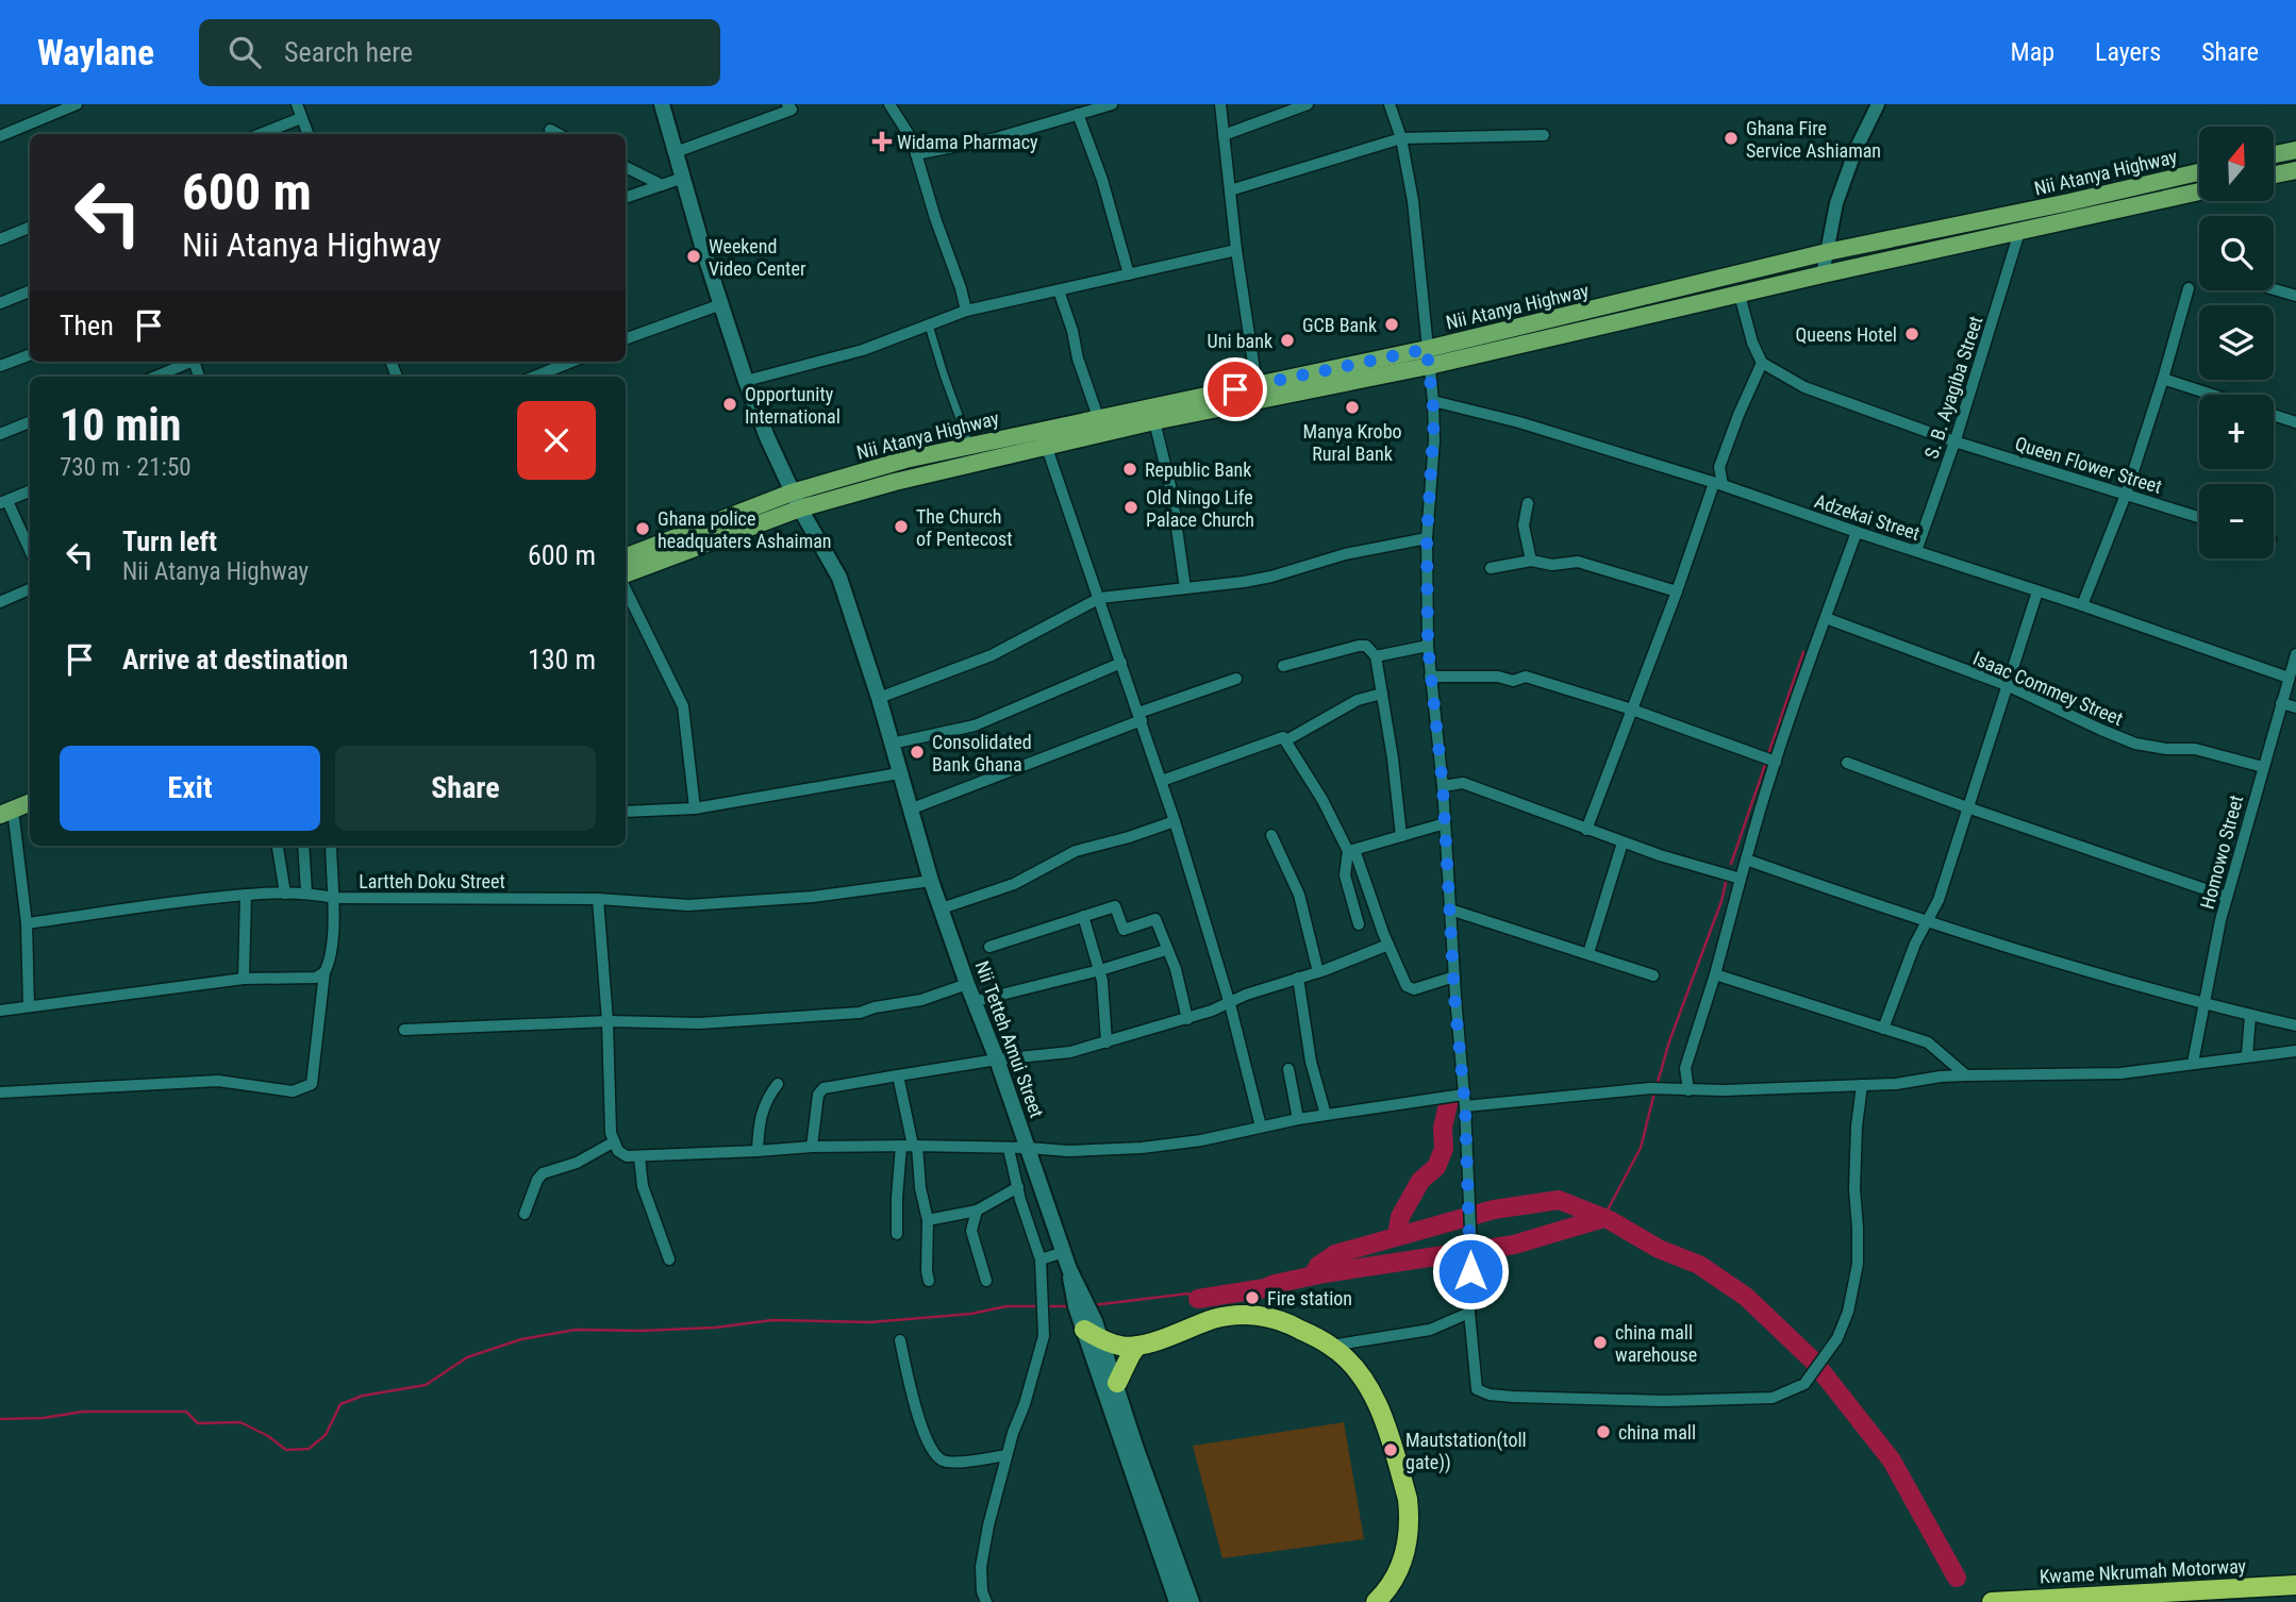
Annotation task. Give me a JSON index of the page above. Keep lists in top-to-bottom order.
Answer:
{
  "streets": {
    "highway": ["Kwame Nkrumah Motorway"],
    "main road": ["Nii Atanya Highway", "Nii Tetteh Amui Street"],
    "street": [
      "S. B. Ayagiba Street",
      "Queen Flower Street",
      "Adzekai Street",
      "Isaac Commey Street",
      "Homowo Street",
      "Lartteh Doku Street"
    ]
  },
  "crossings": [
    ["Nii Atanya Highway", "Nii Tetteh Amui Street"],
    ["S. B. Ayagiba Street", "Queen Flower Street"],
    ["S. B. Ayagiba Street", "Adzekai Street"],
    ["Adzekai Street", "Homowo Street"],
    ["Isaac Commey Street", "Homowo Street"],
    ["Lartteh Doku Street", "Nii Tetteh Amui Street"]
  ],
  "places": {
    "other": [
      "Ghana Fire Service Ashiaman",
      "Weekend Video Center",
      "GCB Bank",
      "Queens Hotel",
      "Uni bank",
      "Opportunity International",
      "Manya Krobo Rural Bank",
      "Republic Bank",
      "Old Ningo Life Palace Church",
      "The Church of Pentecost",
      "Ghana police headquaters Ashaiman",
      "Consolidated Bank Ghana",
      "Fire station",
      "china mall warehouse",
      "china mall",
      "Mautstation(toll gate))"
    ],
    "health": ["Widama Pharmacy"]
  },
  "north": "top",
  "page": {
    "header": "Waylane",
    "search": "Search here",
    "nav": ["Map", "Layers", "Share"],
    "map_buttons": ["+", "−"],
    "turn": ["600 m", "Nii Atanya Highway"],
    "then": "Then",
    "heading": ["10 min", "730 m · 21:50"],
    "list": [
      {
        "name": "Turn left",
        "note": "Nii Atanya Highway",
        "value": "600 m"
      },
      {
        "name": "Arrive at destination",
        "value": "130 m"
      }
    ],
    "buttons": ["Exit", "Share"]
  }
}
